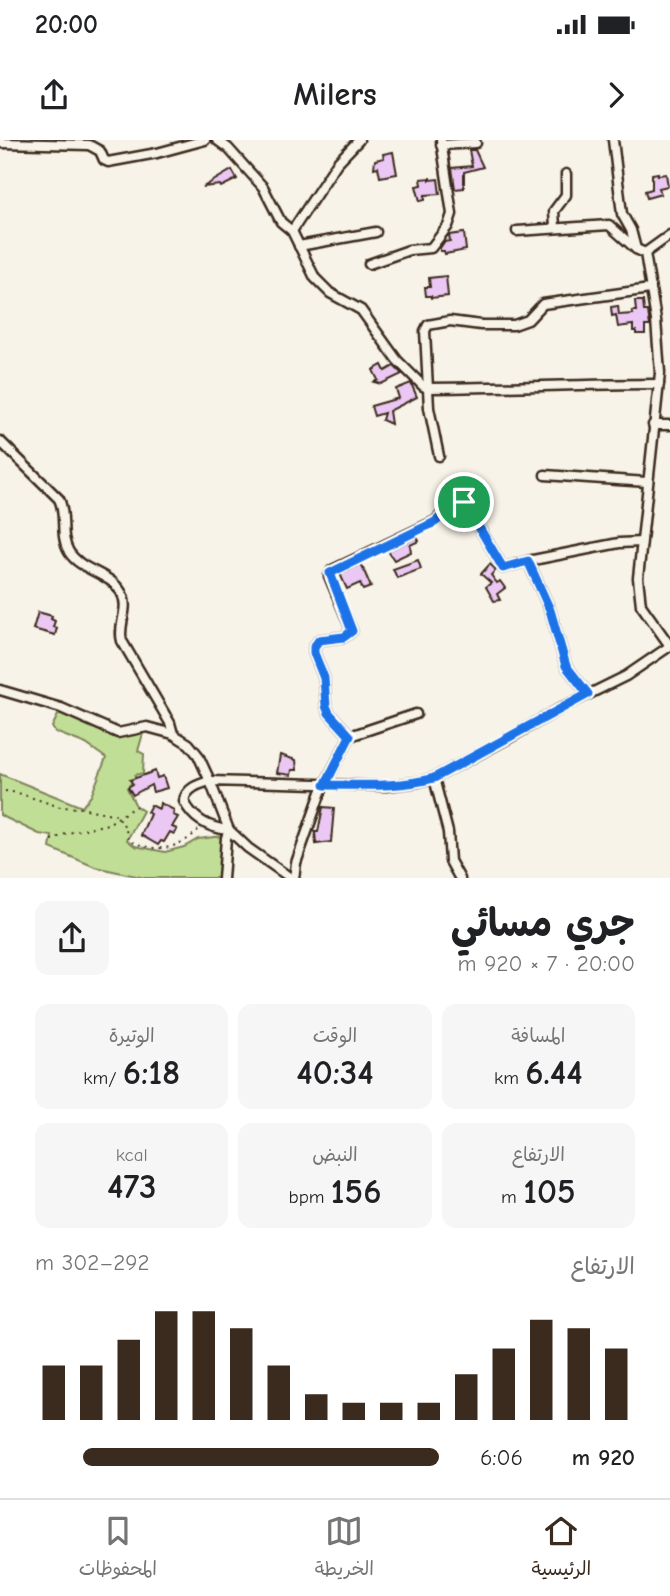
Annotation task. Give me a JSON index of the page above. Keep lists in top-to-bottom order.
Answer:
{
  "page": {
    "status": "20:00",
    "header": "Milers",
    "heading": ["جري مسائي", "20:00 · 7 × 920 m"],
    "stats": [
      ["المسافة", "6.44 km"],
      ["الوقت", "40:34"],
      ["الوتيرة", "6:18 /km"],
      ["الارتفاع", "105 m"],
      ["النبض", "156 bpm"],
      ["kcal", "473"]
    ],
    "chart": ["الارتفاع", "292–302 m"],
    "list": [
      {
        "name": "920 m",
        "note": "6:06"
      }
    ],
    "tabs": ["الرئيسية", "الخريطة", "المحفوظات"]
  }
}
